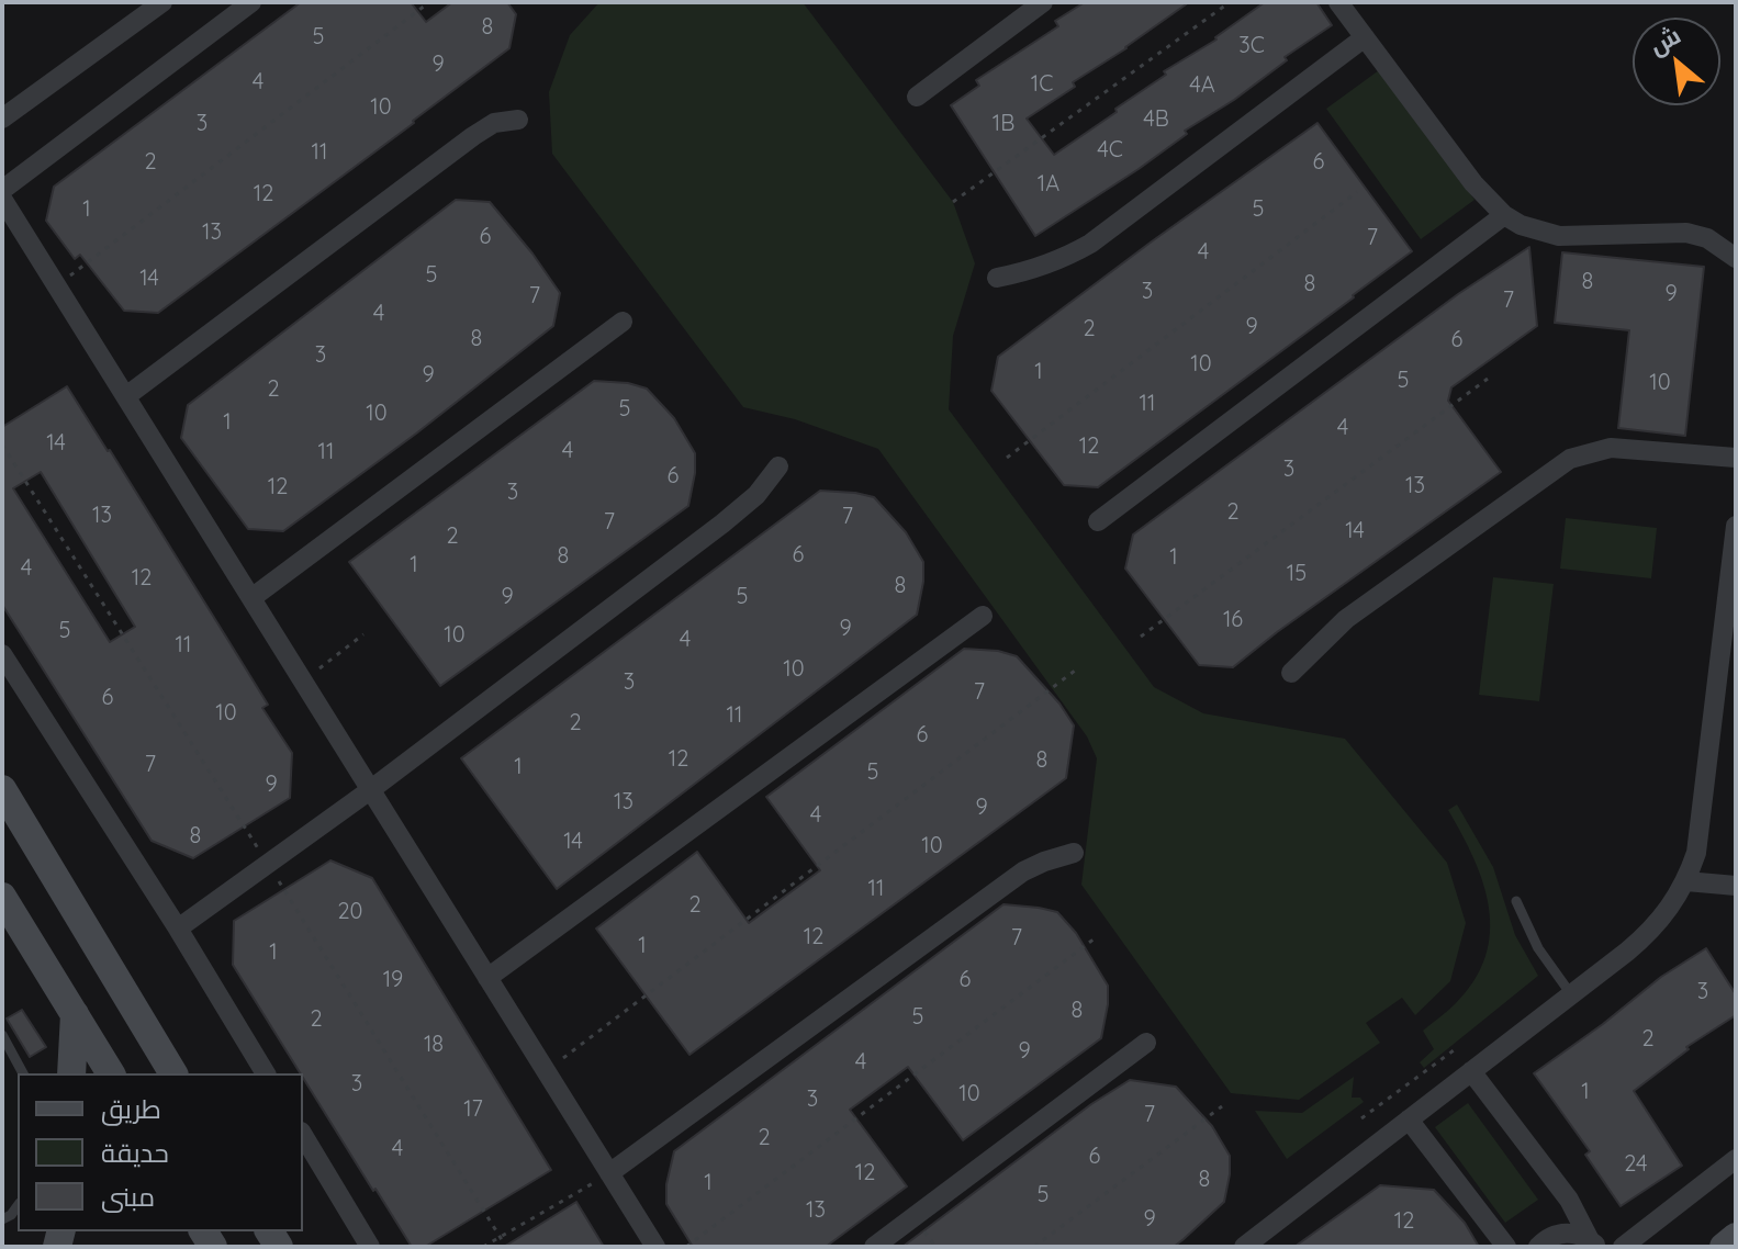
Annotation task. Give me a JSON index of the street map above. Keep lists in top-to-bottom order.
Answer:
{
  "house_numbers": [
    "8",
    "5",
    "3C",
    "9",
    "4",
    "1C",
    "4A",
    "10",
    "4B",
    "3",
    "1B",
    "4C",
    "11",
    "2",
    "6",
    "1A",
    "12",
    "1",
    "5",
    "13",
    "6",
    "7",
    "4",
    "5",
    "14",
    "8",
    "8",
    "3",
    "9",
    "7",
    "7",
    "4",
    "9",
    "2",
    "8",
    "6",
    "3",
    "10",
    "1",
    "9",
    "5",
    "10",
    "2",
    "11",
    "5",
    "10",
    "1",
    "4",
    "14",
    "12",
    "4",
    "11",
    "3",
    "6",
    "13",
    "12",
    "3",
    "2",
    "13",
    "7",
    "7",
    "14",
    "2",
    "6",
    "8",
    "1",
    "1",
    "4",
    "15",
    "12",
    "8",
    "9",
    "5",
    "16",
    "9",
    "5",
    "10",
    "4",
    "11",
    "10",
    "3",
    "7",
    "6",
    "10",
    "11",
    "2",
    "6",
    "12",
    "8",
    "7",
    "1",
    "5",
    "9",
    "13",
    "9",
    "4",
    "8",
    "14",
    "10",
    "11",
    "2",
    "20",
    "12",
    "7",
    "1",
    "1",
    "19",
    "6",
    "3",
    "8",
    "5",
    "2",
    "2",
    "18",
    "9",
    "4",
    "3",
    "1",
    "10",
    "3",
    "17",
    "7",
    "2",
    "4",
    "6",
    "24",
    "12",
    "8",
    "1",
    "5",
    "13",
    "9",
    "12"
  ],
  "legend": ["طريق", "حديقة", "مبنى"],
  "north": "top left"
}
